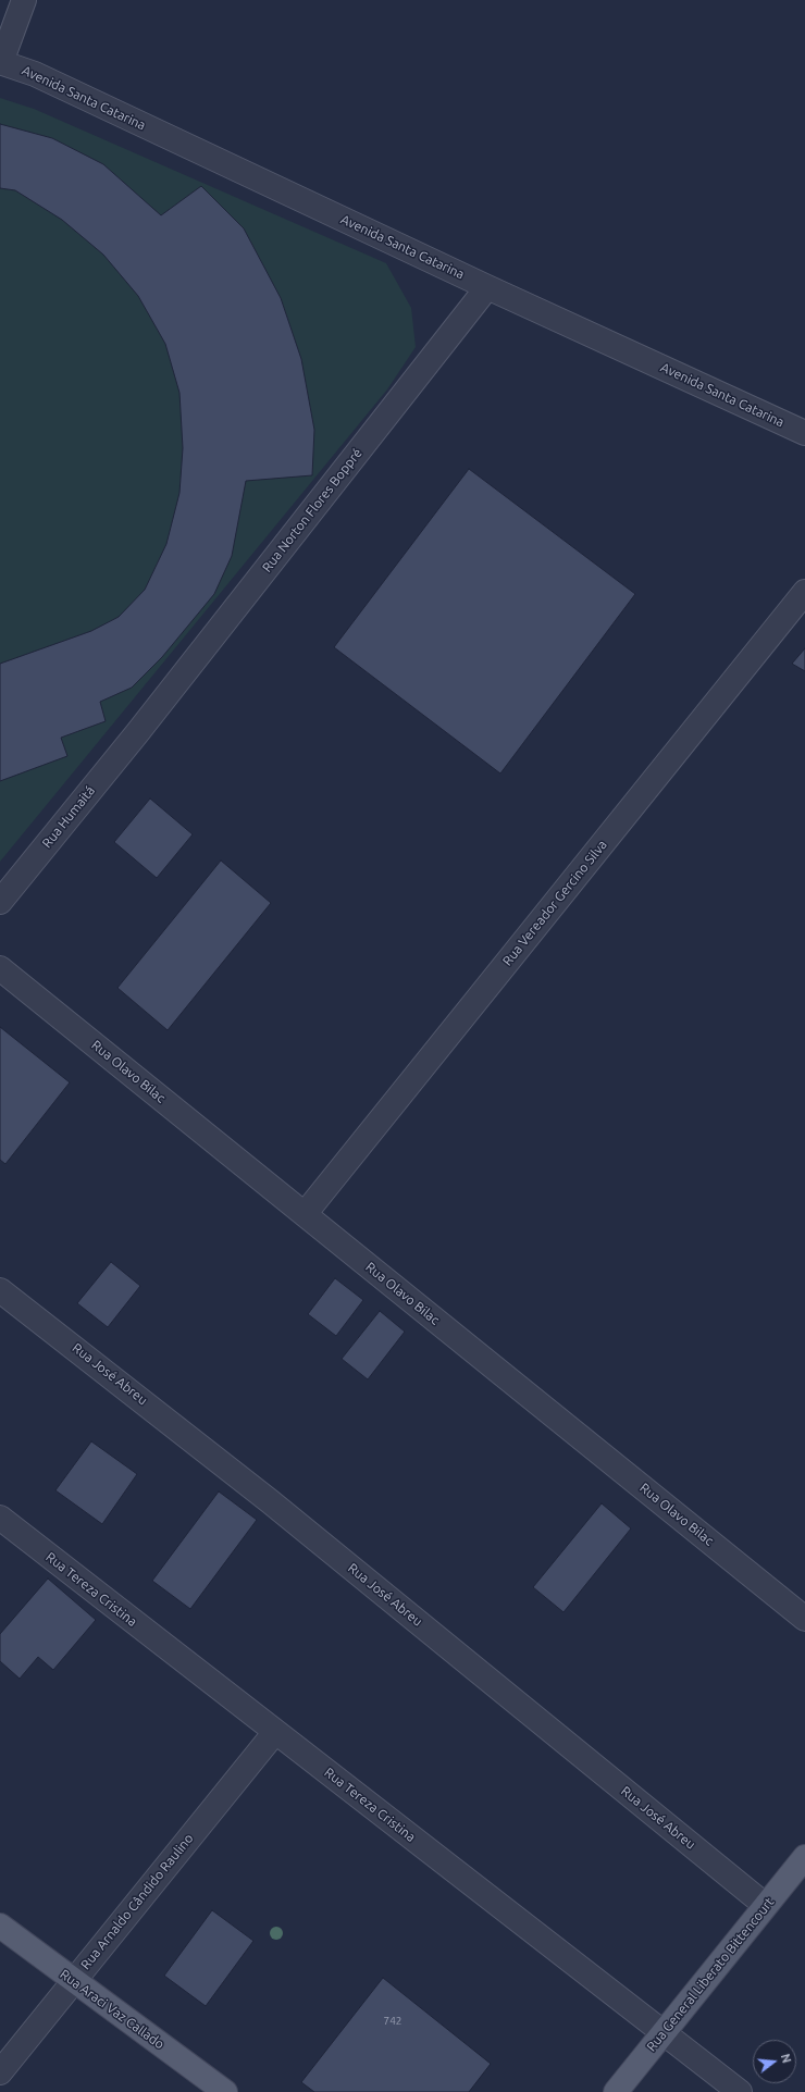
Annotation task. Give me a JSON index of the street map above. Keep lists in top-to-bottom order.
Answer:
{
  "streets": {
    "main road": ["Rua General Liberato Bittencourt", "Rua Araci Vaz Callado"],
    "street": [
      "Avenida Santa Catarina",
      "Rua Norton Flores Boppré",
      "Rua Humaitá",
      "Rua Vereador Gercino Silva",
      "Rua Olavo Bilac",
      "Rua José Abreu",
      "Rua Tereza Cristina",
      "Rua Arnaldo Cândido Raulino"
    ]
  },
  "crossings": [
    ["Avenida Santa Catarina", "Rua Norton Flores Boppré"],
    ["Rua Norton Flores Boppré", "Rua Humaitá"],
    ["Rua Vereador Gercino Silva", "Rua Olavo Bilac"],
    ["Rua José Abreu", "Rua General Liberato Bittencourt"],
    ["Rua Tereza Cristina", "Rua Arnaldo Cândido Raulino"],
    ["Rua Tereza Cristina", "Rua General Liberato Bittencourt"],
    ["Rua Arnaldo Cândido Raulino", "Rua Araci Vaz Callado"]
  ],
  "house_numbers": ["742"],
  "north": "right"
}
